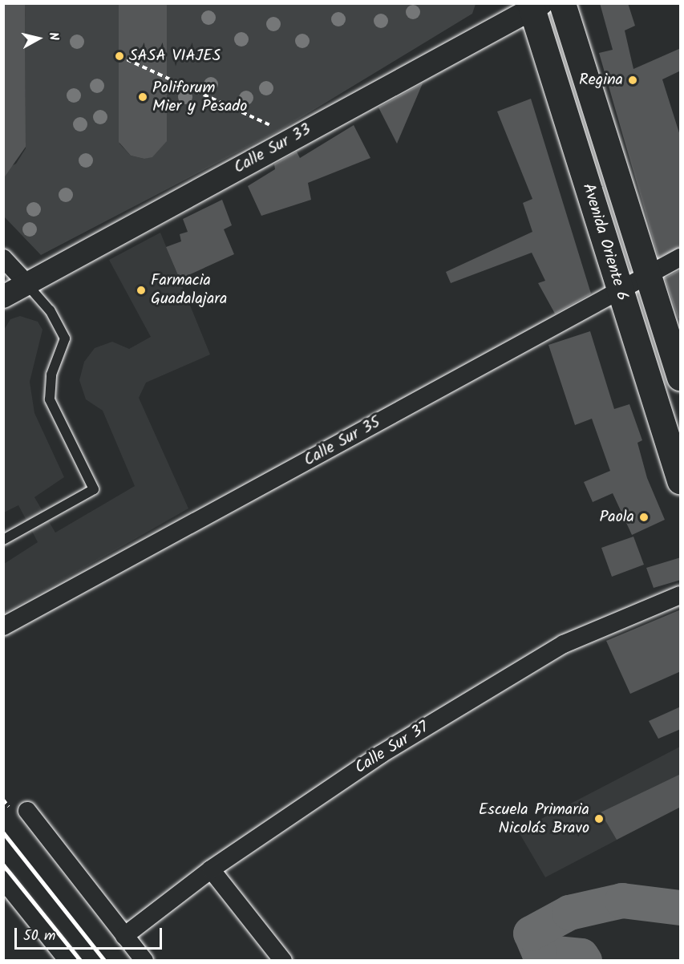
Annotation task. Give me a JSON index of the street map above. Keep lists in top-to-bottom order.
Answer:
{
  "streets": {
    "main road": ["Avenida Oriente 6"],
    "street": ["Calle Sur 33", "Calle Sur 35", "Calle Sur 37"]
  },
  "crossings": [
    ["Calle Sur 33", "Avenida Oriente 6"],
    ["Avenida Oriente 6", "Calle Sur 35"]
  ],
  "places": [
    "SASA VIAJES",
    "Regina",
    "Poliforum Mier y Pesado",
    "Farmacia Guadalajara",
    "Paola",
    "Escuela Primaria Nicolás Bravo"
  ],
  "scale_bar": "50 m",
  "north": "right"
}
